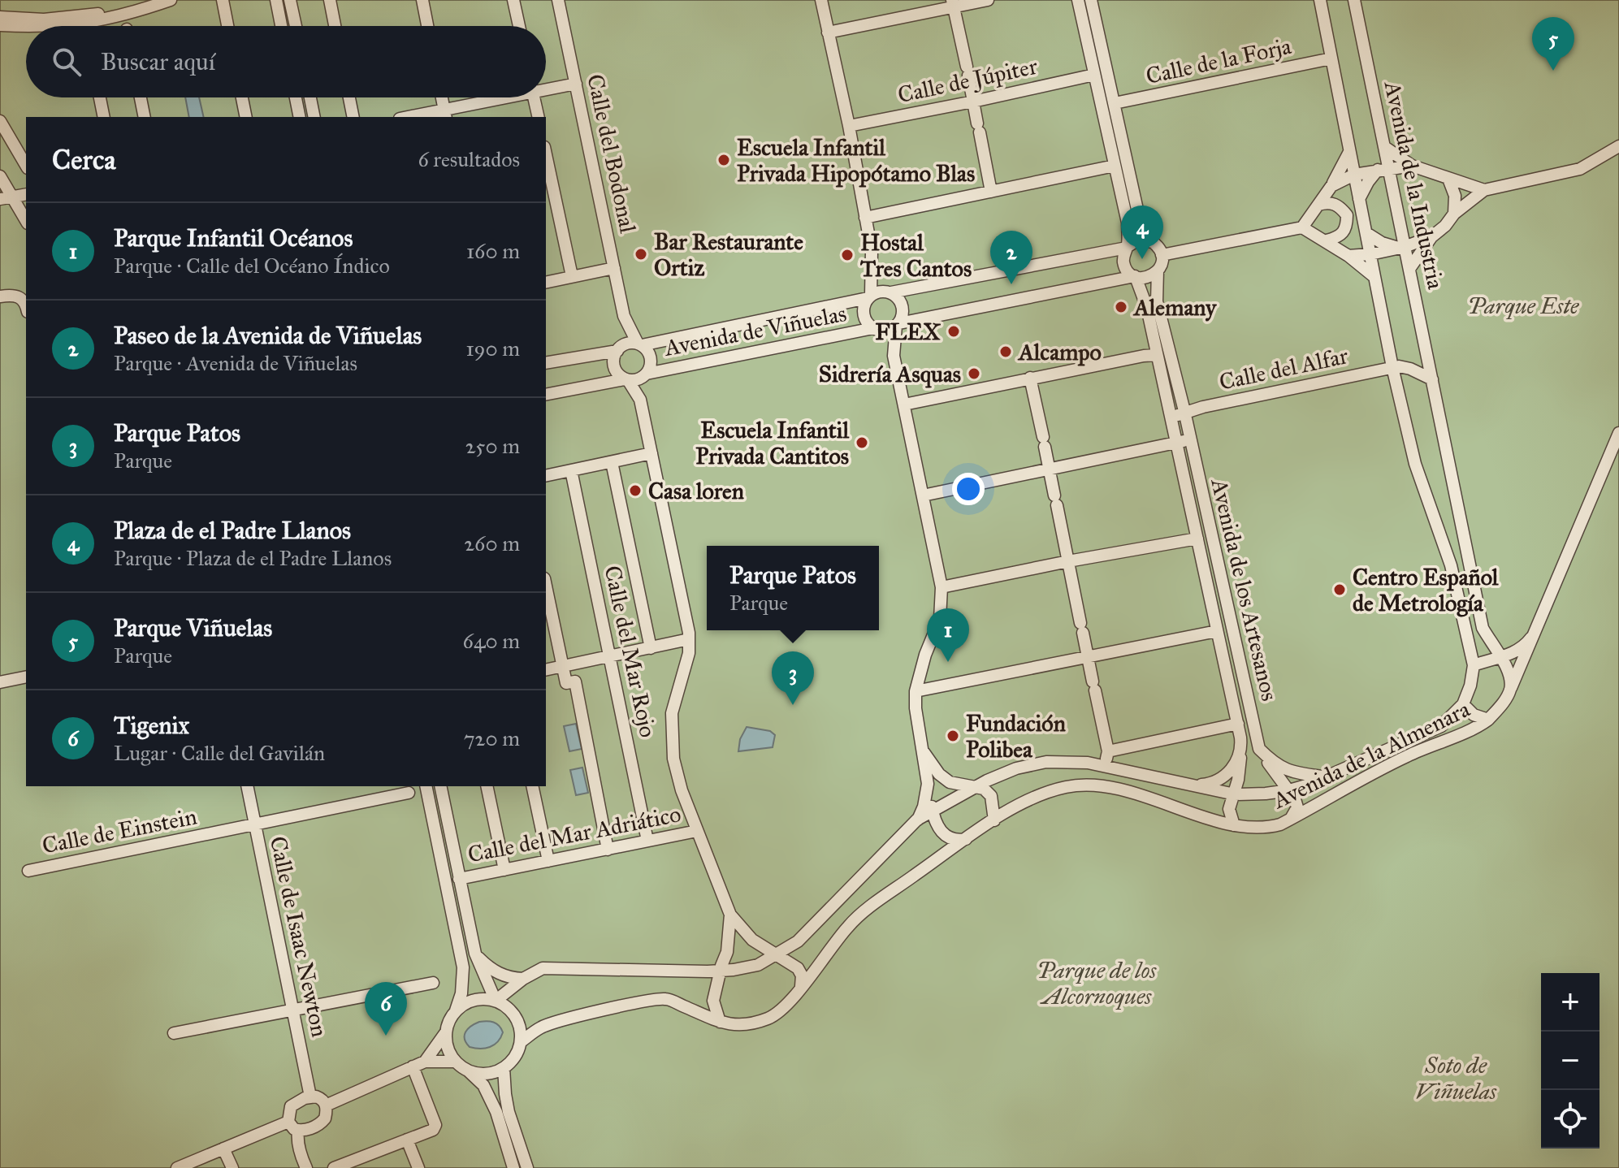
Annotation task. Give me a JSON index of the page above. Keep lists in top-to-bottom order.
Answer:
{
  "streets": {
    "street": [
      "Calle de la Forja",
      "Calle de Júpiter",
      "Calle del Bodonal",
      "Avenida de la Industria",
      "Avenida de Viñuelas",
      "Calle del Alfar",
      "Avenida de los Artesanos",
      "Calle del Mar Rojo",
      "Avenida de la Almenara",
      "Calle de Einstein",
      "Calle del Mar Adriático",
      "Calle de Isaac Newton"
    ]
  },
  "crossings": [
    ["Calle del Bodonal", "Avenida de Viñuelas"],
    ["Calle del Alfar", "Avenida de los Artesanos"],
    ["Avenida de los Artesanos", "Avenida de la Almenara"],
    ["Calle del Mar Rojo", "Calle del Mar Adriático"],
    ["Calle de Einstein", "Calle de Isaac Newton"]
  ],
  "parks": ["Parque Este", "Parque de los Alcornoques", "Soto de Viñuelas"],
  "places": [
    "Escuela Infantil Privada Hipopótamo Blas",
    "Bar Restaurante Ortiz",
    "Hostal Tres Cantos",
    "Alemany",
    "FLEX",
    "Alcampo",
    "Sidrería Asquas",
    "Escuela Infantil Privada Cantitos",
    "Casa loren",
    "Centro Español de Metrología",
    "Fundación Polibea"
  ],
  "page": {
    "pins": [
      "5",
      "4",
      "2",
      "1",
      "3",
      "6"
    ],
    "search": "Buscar aquí",
    "heading": ["Cerca", "6 resultados"],
    "list": [
      {
        "mark": "1",
        "name": "Parque Infantil Océanos",
        "note": "Parque · Calle del Océano Índico",
        "value": "160 m"
      },
      {
        "mark": "2",
        "name": "Paseo de la Avenida de Viñuelas",
        "note": "Parque · Avenida de Viñuelas",
        "value": "190 m"
      },
      {
        "mark": "3",
        "name": "Parque Patos",
        "note": "Parque",
        "value": "250 m"
      },
      {
        "mark": "4",
        "name": "Plaza de el Padre Llanos",
        "note": "Parque · Plaza de el Padre Llanos",
        "value": "260 m"
      },
      {
        "mark": "5",
        "name": "Parque Viñuelas",
        "note": "Parque",
        "value": "640 m"
      },
      {
        "mark": "6",
        "name": "Tigenix",
        "note": "Lugar · Calle del Gavilán",
        "value": "720 m"
      }
    ],
    "popup": ["Parque Patos", "Parque"],
    "map_buttons": ["+", "−"]
  }
}
